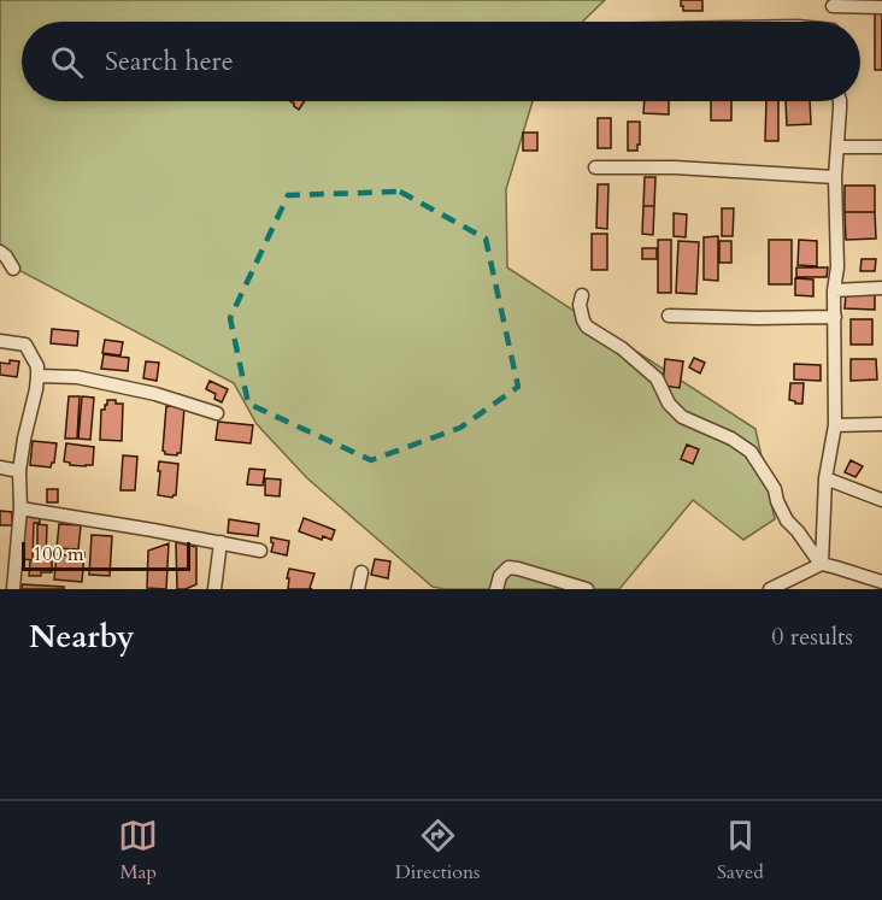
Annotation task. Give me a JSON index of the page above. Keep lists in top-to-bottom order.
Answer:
{
  "scale_bar": "100 m",
  "page": {
    "search": "Search here",
    "scale": "100 m",
    "heading": ["Nearby", "0 results"],
    "nav": ["Map", "Directions", "Saved"]
  }
}
